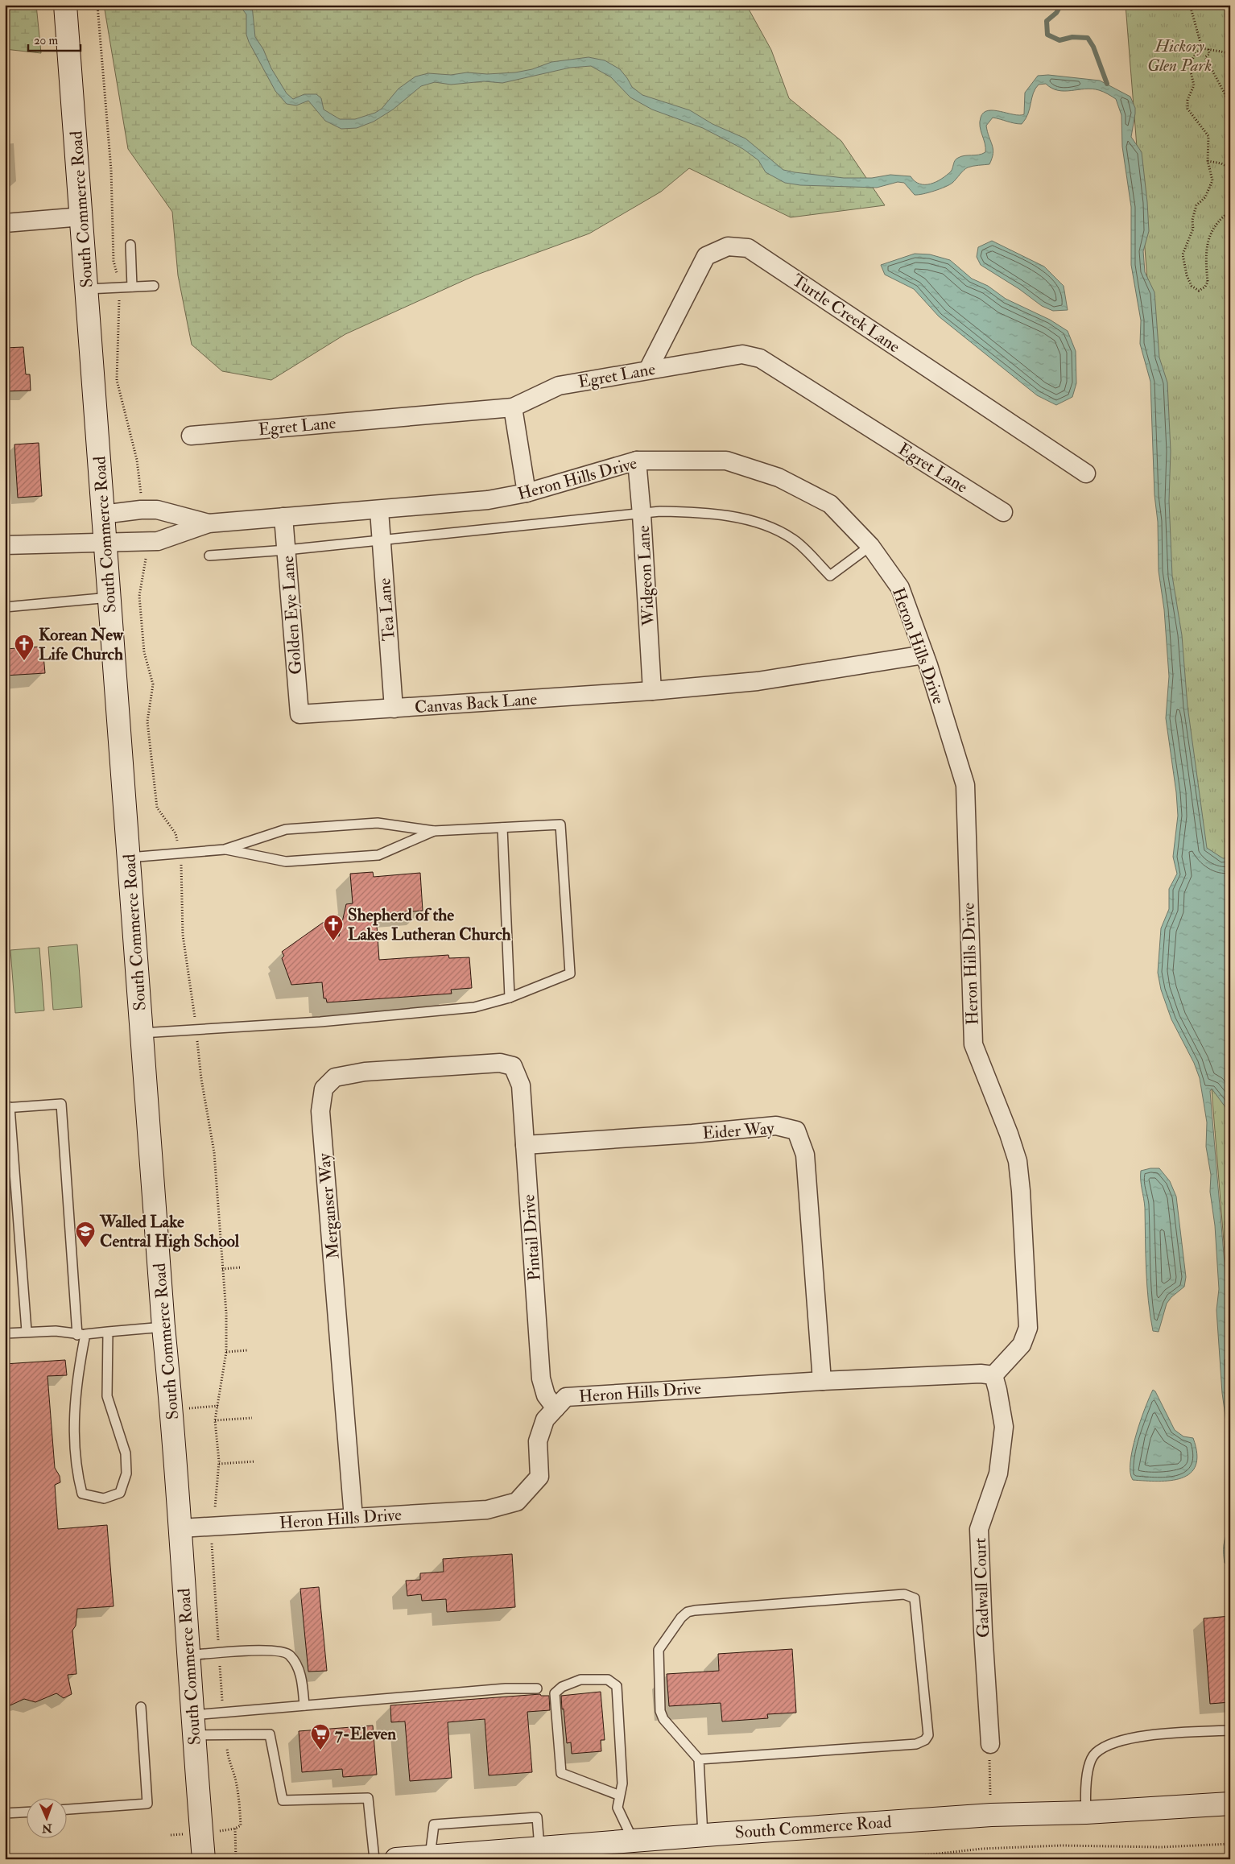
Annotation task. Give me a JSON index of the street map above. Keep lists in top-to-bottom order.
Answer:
{
  "streets": {
    "street": [
      "South Commerce Road",
      "Turtle Creek Lane",
      "Egret Lane",
      "Heron Hills Drive",
      "Widgeon Lane",
      "Tea Lane",
      "Golden Eye Lane",
      "Canvas Back Lane",
      "Eider Way",
      "Merganser Way",
      "Pintail Drive",
      "Gadwall Court"
    ]
  },
  "crossings": [
    ["South Commerce Road", "Heron Hills Drive"],
    ["Turtle Creek Lane", "Egret Lane"],
    ["Heron Hills Drive", "Widgeon Lane"],
    ["Heron Hills Drive", "Tea Lane"],
    ["Heron Hills Drive", "Golden Eye Lane"],
    ["Heron Hills Drive", "Canvas Back Lane"],
    ["Heron Hills Drive", "Eider Way"],
    ["Heron Hills Drive", "Merganser Way"],
    ["Heron Hills Drive", "Pintail Drive"],
    ["Heron Hills Drive", "Gadwall Court"],
    ["Widgeon Lane", "Canvas Back Lane"],
    ["Tea Lane", "Canvas Back Lane"],
    ["Golden Eye Lane", "Canvas Back Lane"],
    ["Eider Way", "Pintail Drive"],
    ["Merganser Way", "Pintail Drive"]
  ],
  "parks": ["Hickory Glen Park"],
  "places": {
    "church": ["Korean New Life Church", "Shepherd of the Lakes Lutheran Church"],
    "school or university": ["Walled Lake Central High School"],
    "supermarket": ["7-Eleven"]
  },
  "scale_bar": "20 m",
  "north": "bottom"
}
